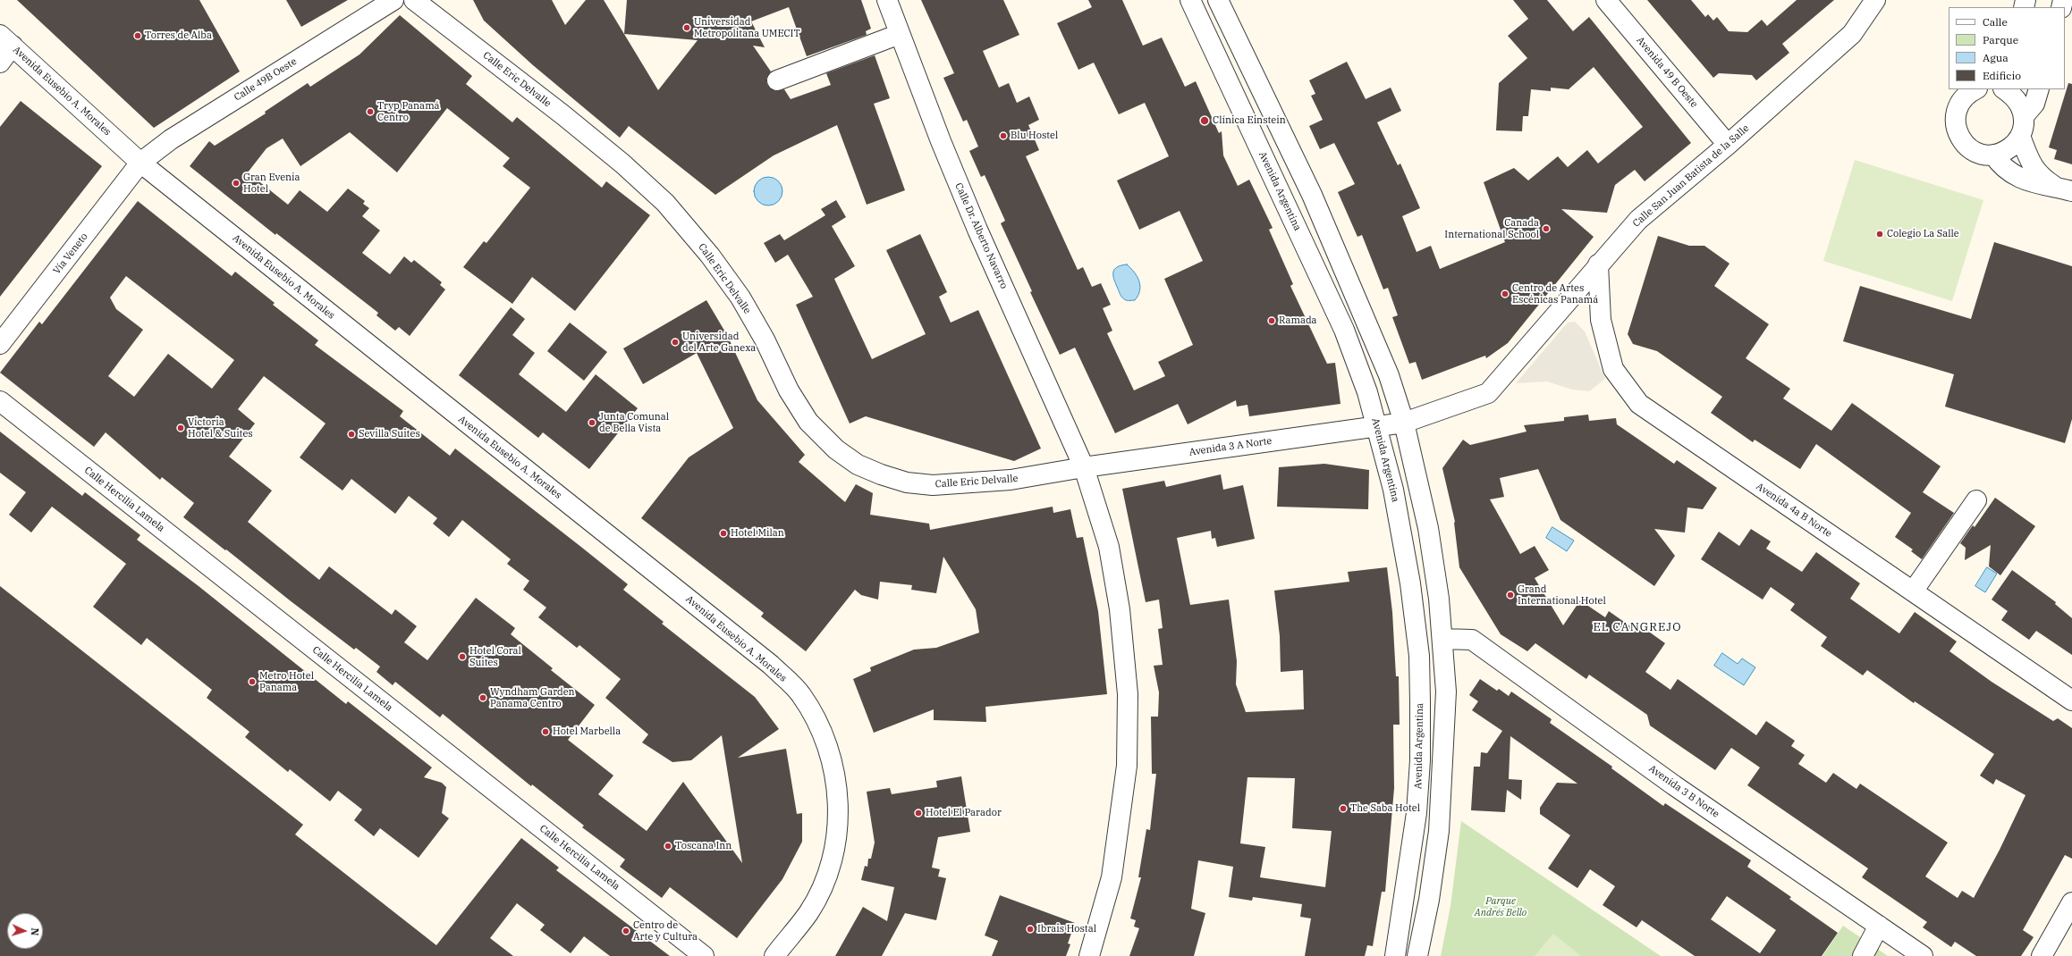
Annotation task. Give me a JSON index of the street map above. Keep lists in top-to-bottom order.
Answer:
{
  "streets": {
    "street": [
      "Avenida 49 B Oeste",
      "Calle 49B Oeste",
      "Calle Eric Delvalle",
      "Avenida Eusebio A. Morales",
      "Calle San Juan Batista de la Salle",
      "Avenida Argentina",
      "Calle Dr. Alberto Navarro",
      "Vía Veneto",
      "Avenida 3 A Norte",
      "Calle Hercilia Lamela",
      "Avenida 4a B Norte",
      "Avenida 3 B Norte"
    ]
  },
  "crossings": [
    ["Avenida 49 B Oeste", "Calle San Juan Batista de la Salle"],
    ["Calle 49B Oeste", "Avenida Eusebio A. Morales"],
    ["Calle 49B Oeste", "Vía Veneto"],
    ["Calle Eric Delvalle", "Calle Dr. Alberto Navarro"],
    ["Calle Eric Delvalle", "Avenida 3 A Norte"],
    ["Avenida Eusebio A. Morales", "Vía Veneto"],
    ["Calle San Juan Batista de la Salle", "Avenida 3 A Norte"],
    ["Calle San Juan Batista de la Salle", "Avenida 4a B Norte"],
    ["Avenida Argentina", "Avenida 3 A Norte"],
    ["Calle Dr. Alberto Navarro", "Avenida 3 A Norte"]
  ],
  "districts": ["EL CANGREJO"],
  "parks": ["Parque Andrés Bello"],
  "places": [
    "Universidad Metropolitana UMECIT",
    "Torres de Alba",
    "Tryp Panamá Centro",
    "Clínica Einstein",
    "Blu Hostel",
    "Gran Evenia Hotel",
    "Canada International School",
    "Colegio La Salle",
    "Centro de Artes Escénicas Panamá",
    "Ramada",
    "Universidad del Arte Ganexa",
    "Junta Comunal de Bella Vista",
    "Victoria Hotel & Suites",
    "Sevilla Suites",
    "Hotel Milan",
    "Grand International Hotel",
    "Hotel Coral Suites",
    "Metro Hotel Panama",
    "Wyndham Garden Panama Centro",
    "Hotel Marbella",
    "The Saba Hotel",
    "Hotel El Parador",
    "Toscana Inn",
    "Ibrais Hostal",
    "Centro de Arte y Cultura"
  ],
  "legend": [
    "Calle",
    "Parque",
    "Agua",
    "Edificio"
  ],
  "north": "right"
}
